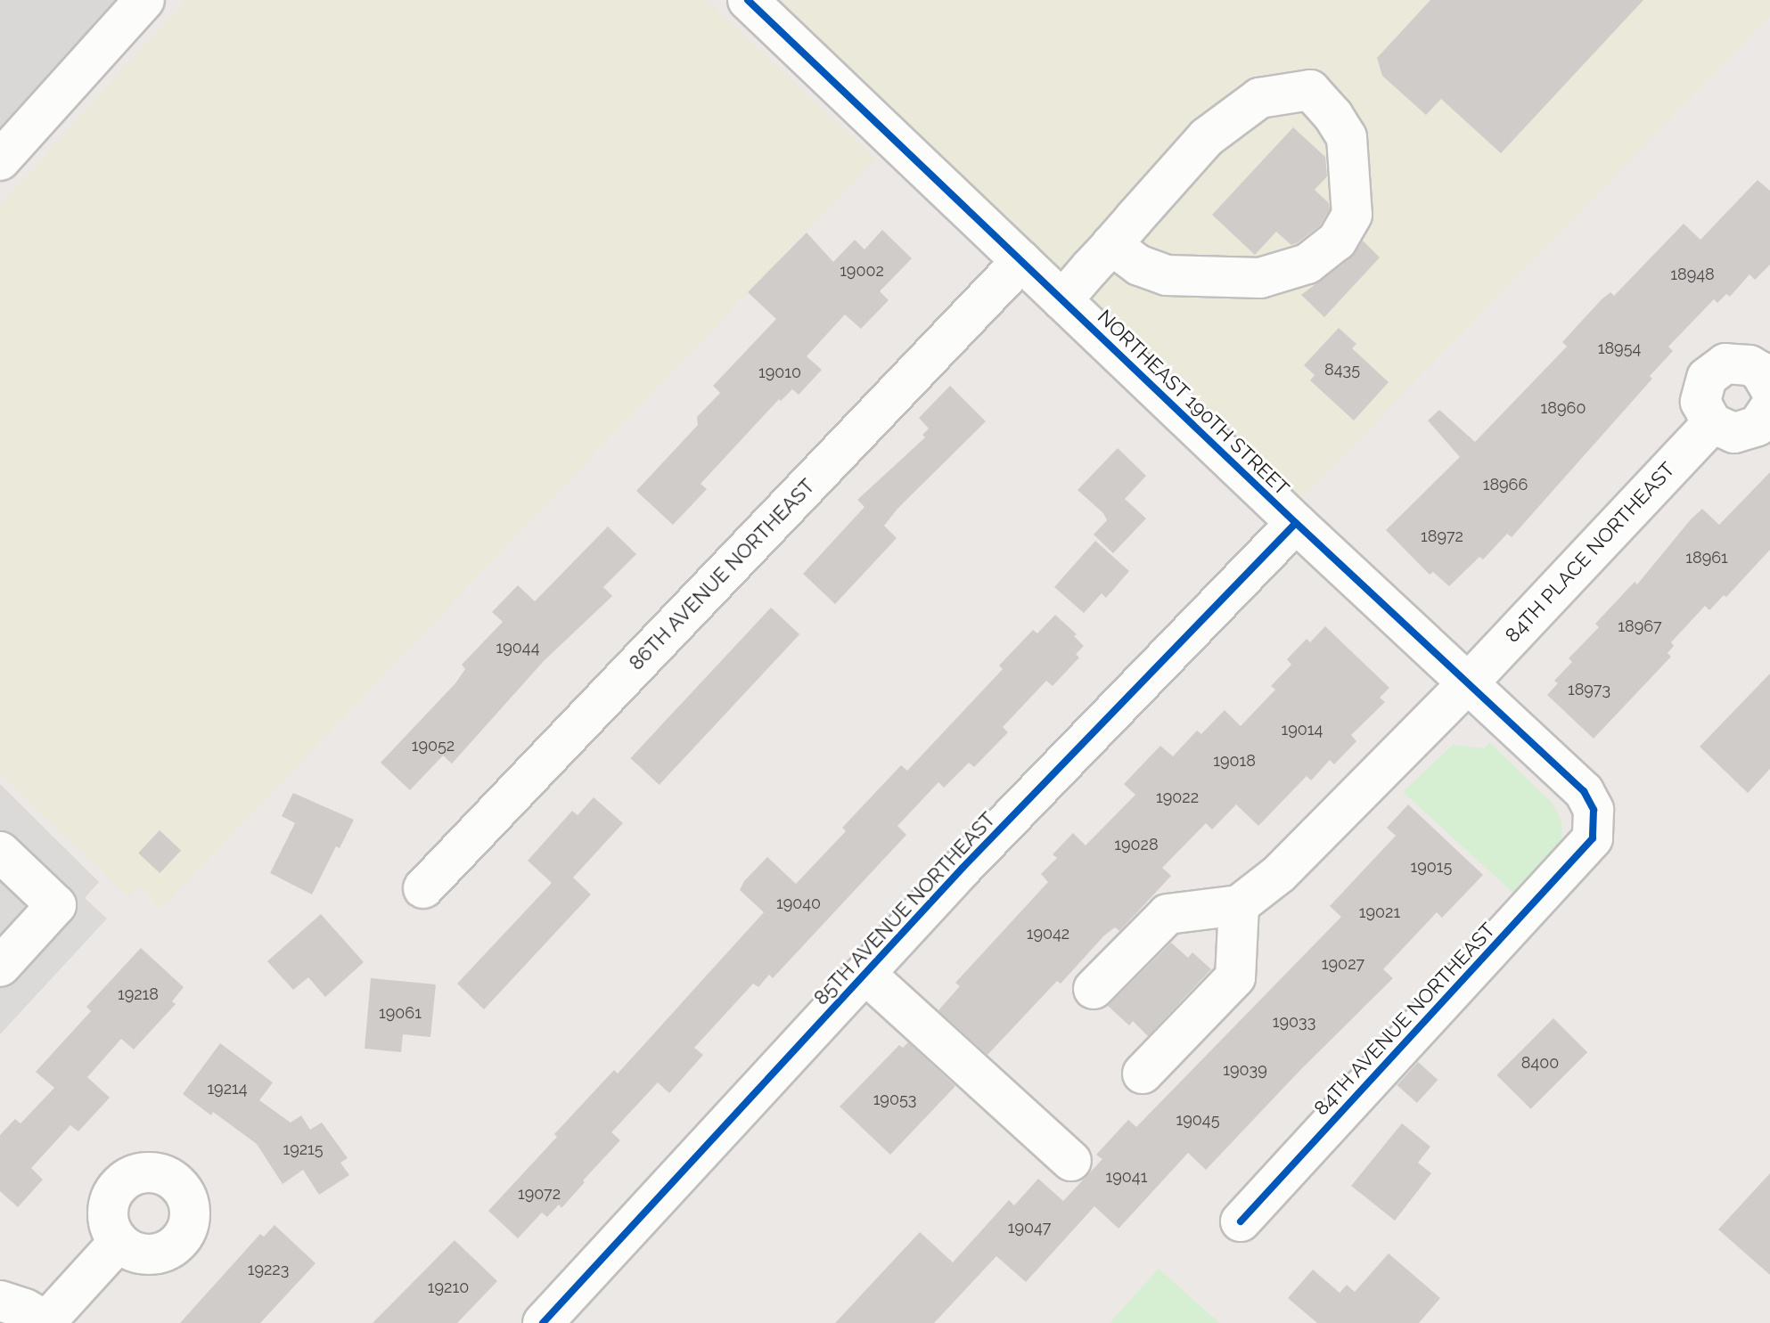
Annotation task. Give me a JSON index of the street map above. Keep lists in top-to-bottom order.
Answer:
{
  "streets": {
    "street": [
      "NORTHEAST 190TH STREET",
      "84TH PLACE NORTHEAST",
      "86TH AVENUE NORTHEAST",
      "85TH AVENUE NORTHEAST",
      "84TH AVENUE NORTHEAST"
    ]
  },
  "crossings": [
    ["NORTHEAST 190TH STREET", "84TH PLACE NORTHEAST"],
    ["NORTHEAST 190TH STREET", "86TH AVENUE NORTHEAST"],
    ["NORTHEAST 190TH STREET", "85TH AVENUE NORTHEAST"],
    ["NORTHEAST 190TH STREET", "84TH AVENUE NORTHEAST"]
  ],
  "house_numbers": [
    "19002",
    "18948",
    "18954",
    "8435",
    "19010",
    "18960",
    "18966",
    "18972",
    "18961",
    "18967",
    "19044",
    "18973",
    "19014",
    "19052",
    "19018",
    "19022",
    "19028",
    "19015",
    "19040",
    "19021",
    "19042",
    "19027",
    "19218",
    "19061",
    "19033",
    "8400",
    "19039",
    "19214",
    "19053",
    "19045",
    "19215",
    "19041",
    "19072",
    "19047",
    "19223",
    "19210"
  ]
}
